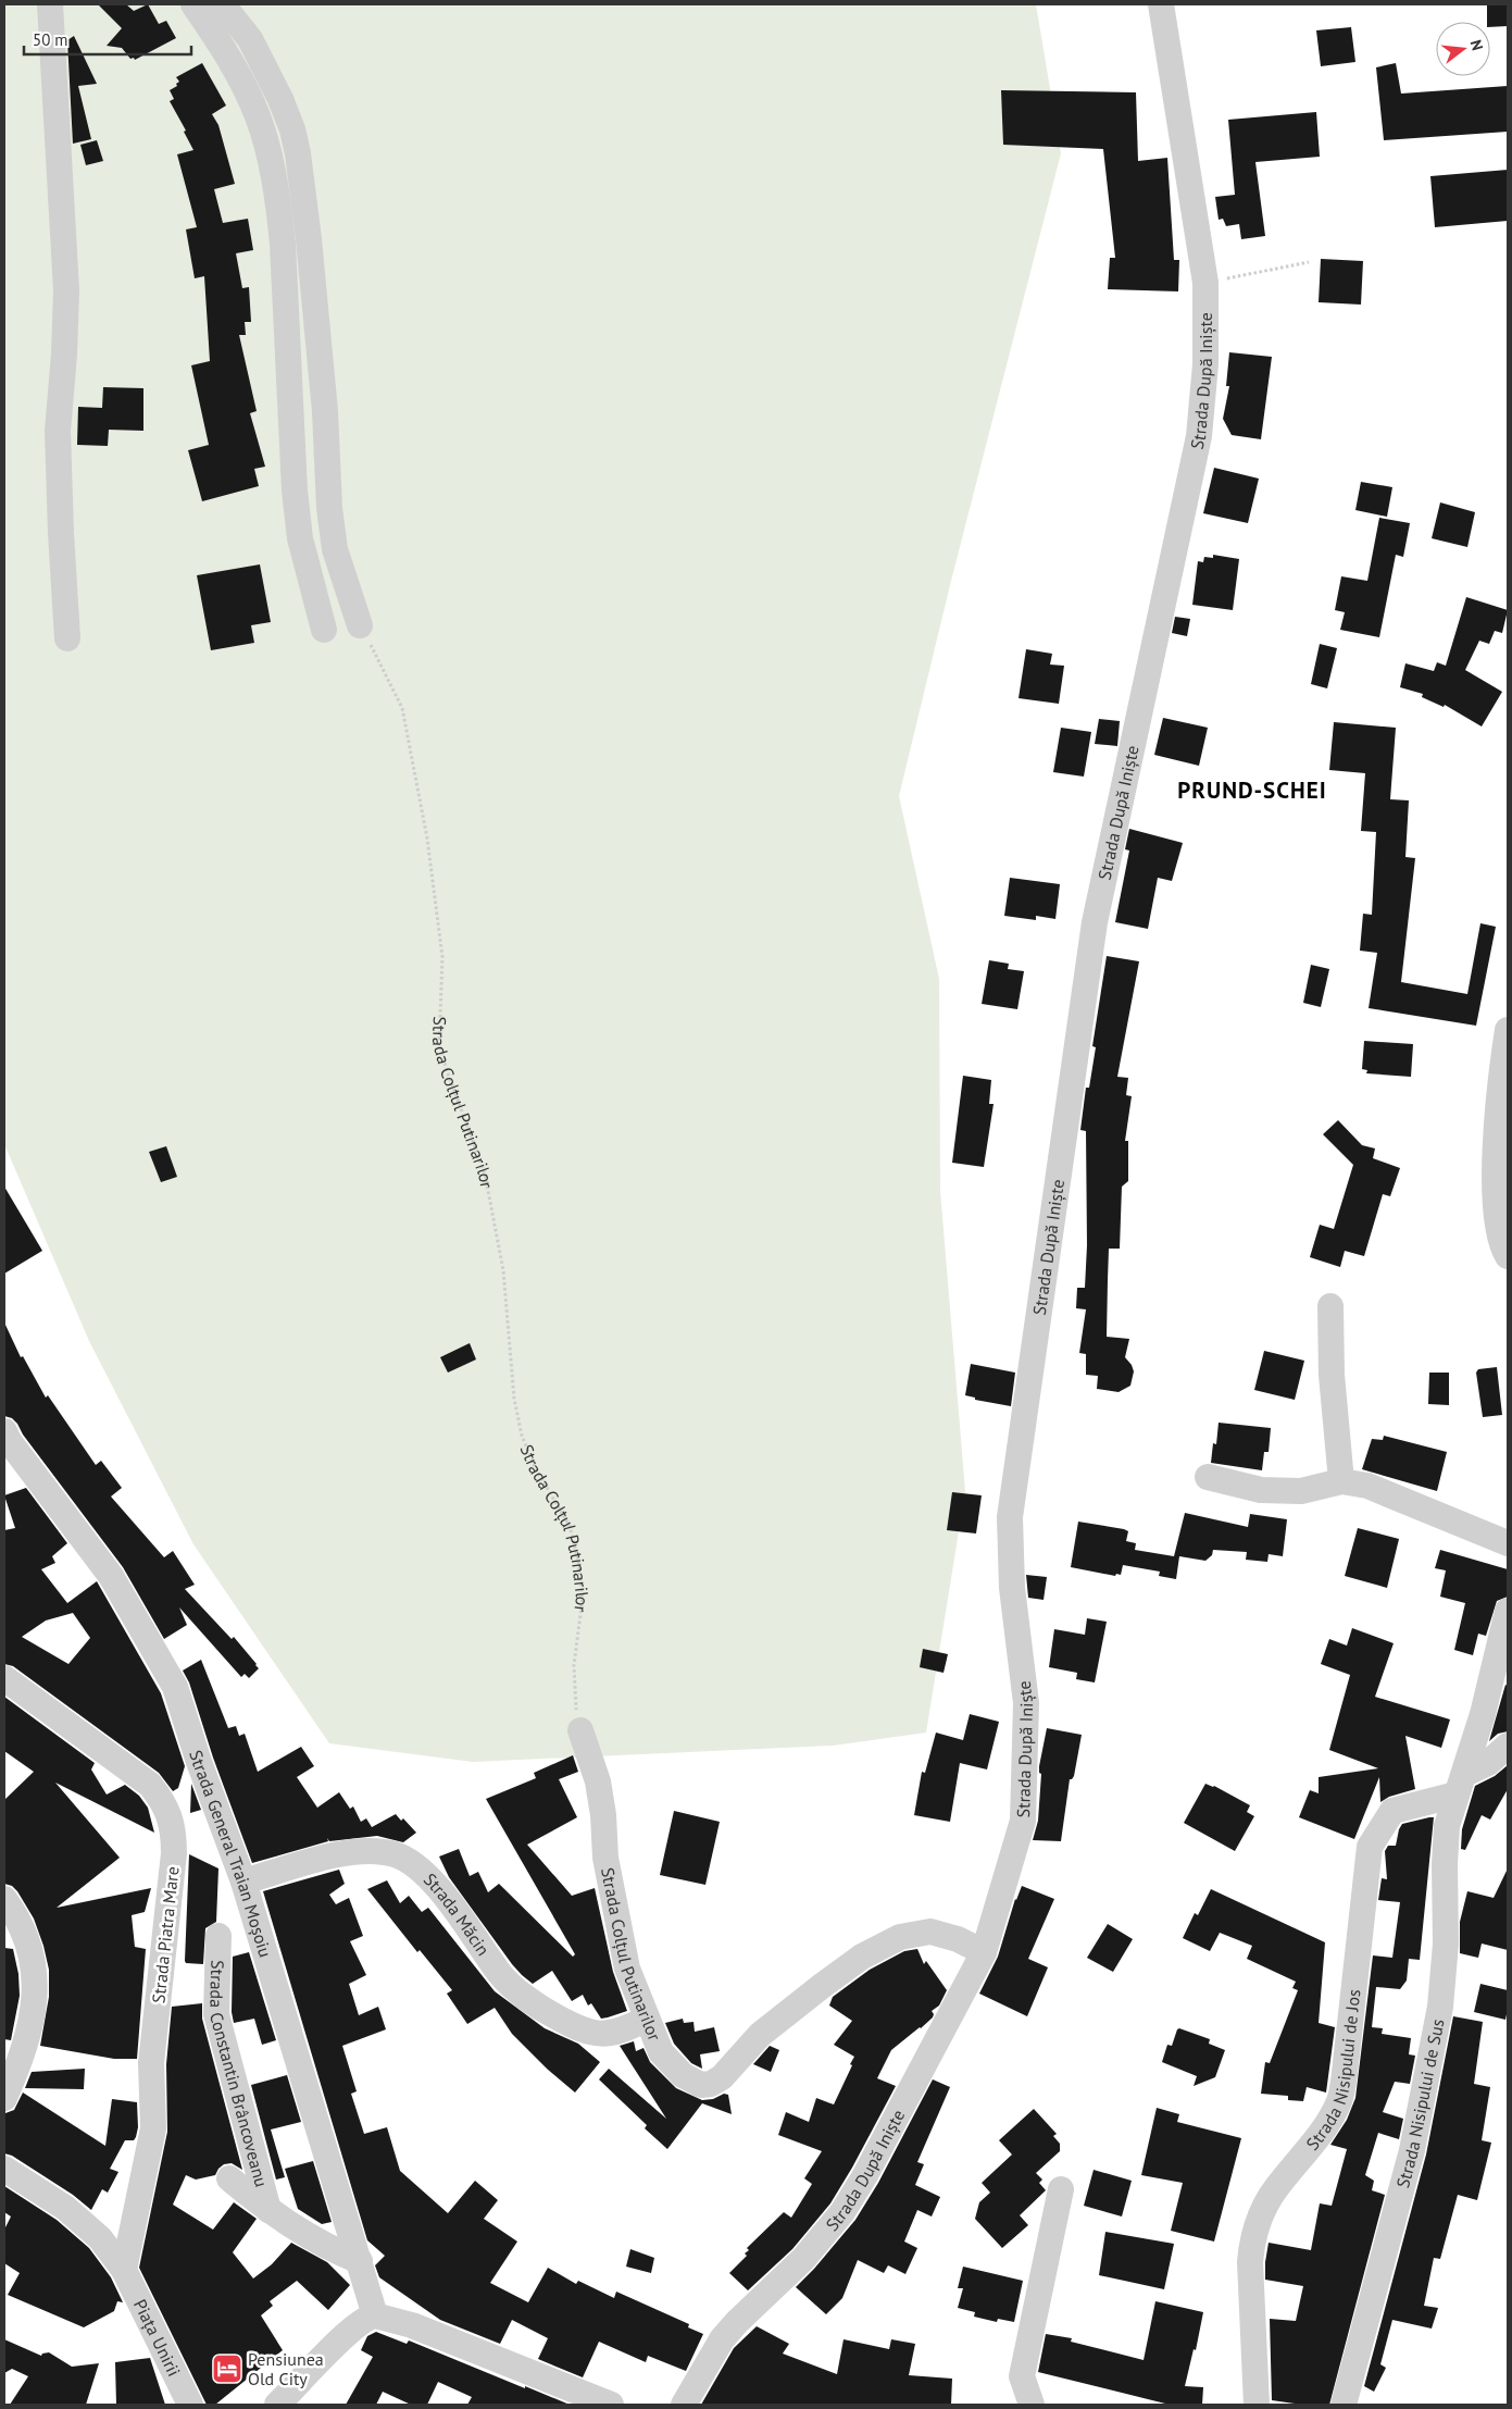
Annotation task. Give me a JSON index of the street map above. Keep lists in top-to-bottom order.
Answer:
{
  "streets": {
    "street": [
      "Strada După Iniște",
      "Strada Colțul Putinarilor",
      "Strada General Traian Moșoiu",
      "Strada Măcin",
      "Strada Piatra Mare",
      "Strada Nisipului de Jos",
      "Strada Constantin Brâncoveanu",
      "Strada Nisipului de Sus",
      "Piața Unirii"
    ]
  },
  "crossings": [
    ["Strada După Iniște", "Strada Colțul Putinarilor"],
    ["Strada Colțul Putinarilor", "Strada Măcin"],
    ["Strada General Traian Moșoiu", "Strada Măcin"],
    ["Strada General Traian Moșoiu", "Strada Constantin Brâncoveanu"],
    ["Strada Piatra Mare", "Piața Unirii"],
    ["Strada Nisipului de Jos", "Strada Nisipului de Sus"]
  ],
  "districts": ["PRUND-SCHEI"],
  "places": {
    "hotel": ["Pensiunea Old City"]
  },
  "scale_bar": "50 m",
  "north": "right"
}
